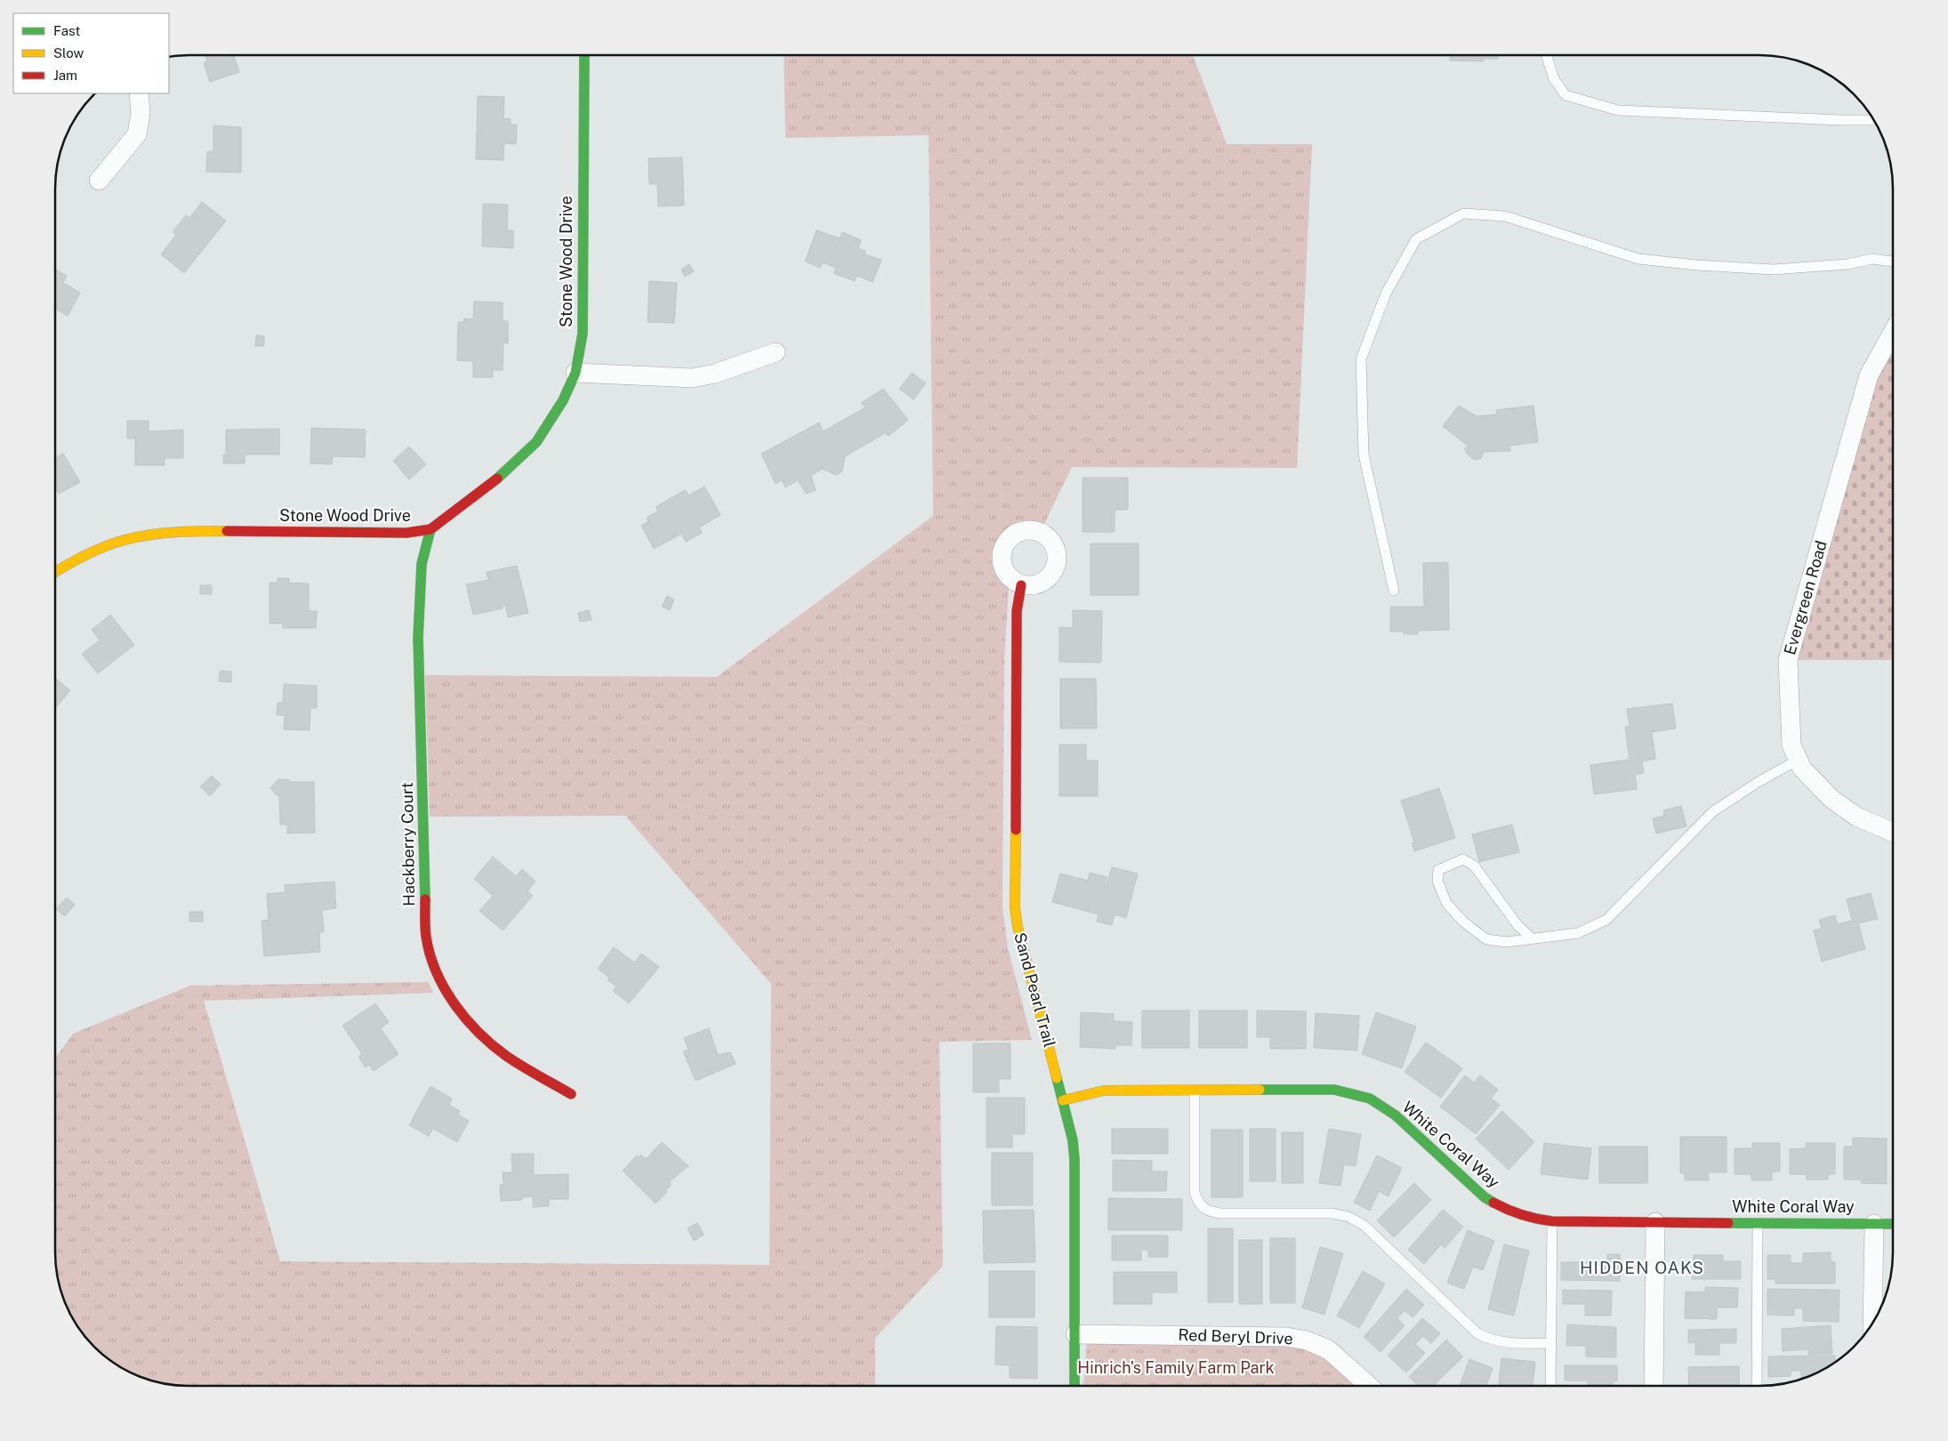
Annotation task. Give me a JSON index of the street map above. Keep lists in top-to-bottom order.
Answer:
{
  "streets": {
    "street": [
      "Stone Wood Drive",
      "Evergreen Road",
      "Hackberry Court",
      "Sand Pearl Trail",
      "White Coral Way",
      "Red Beryl Drive"
    ]
  },
  "crossings": [
    ["Stone Wood Drive", "Hackberry Court"],
    ["Sand Pearl Trail", "White Coral Way"],
    ["Sand Pearl Trail", "Red Beryl Drive"]
  ],
  "districts": ["HIDDEN OAKS"],
  "parks": ["Hinrich's Family Farm Park"],
  "legend": ["Fast", "Slow", "Jam"]
}
